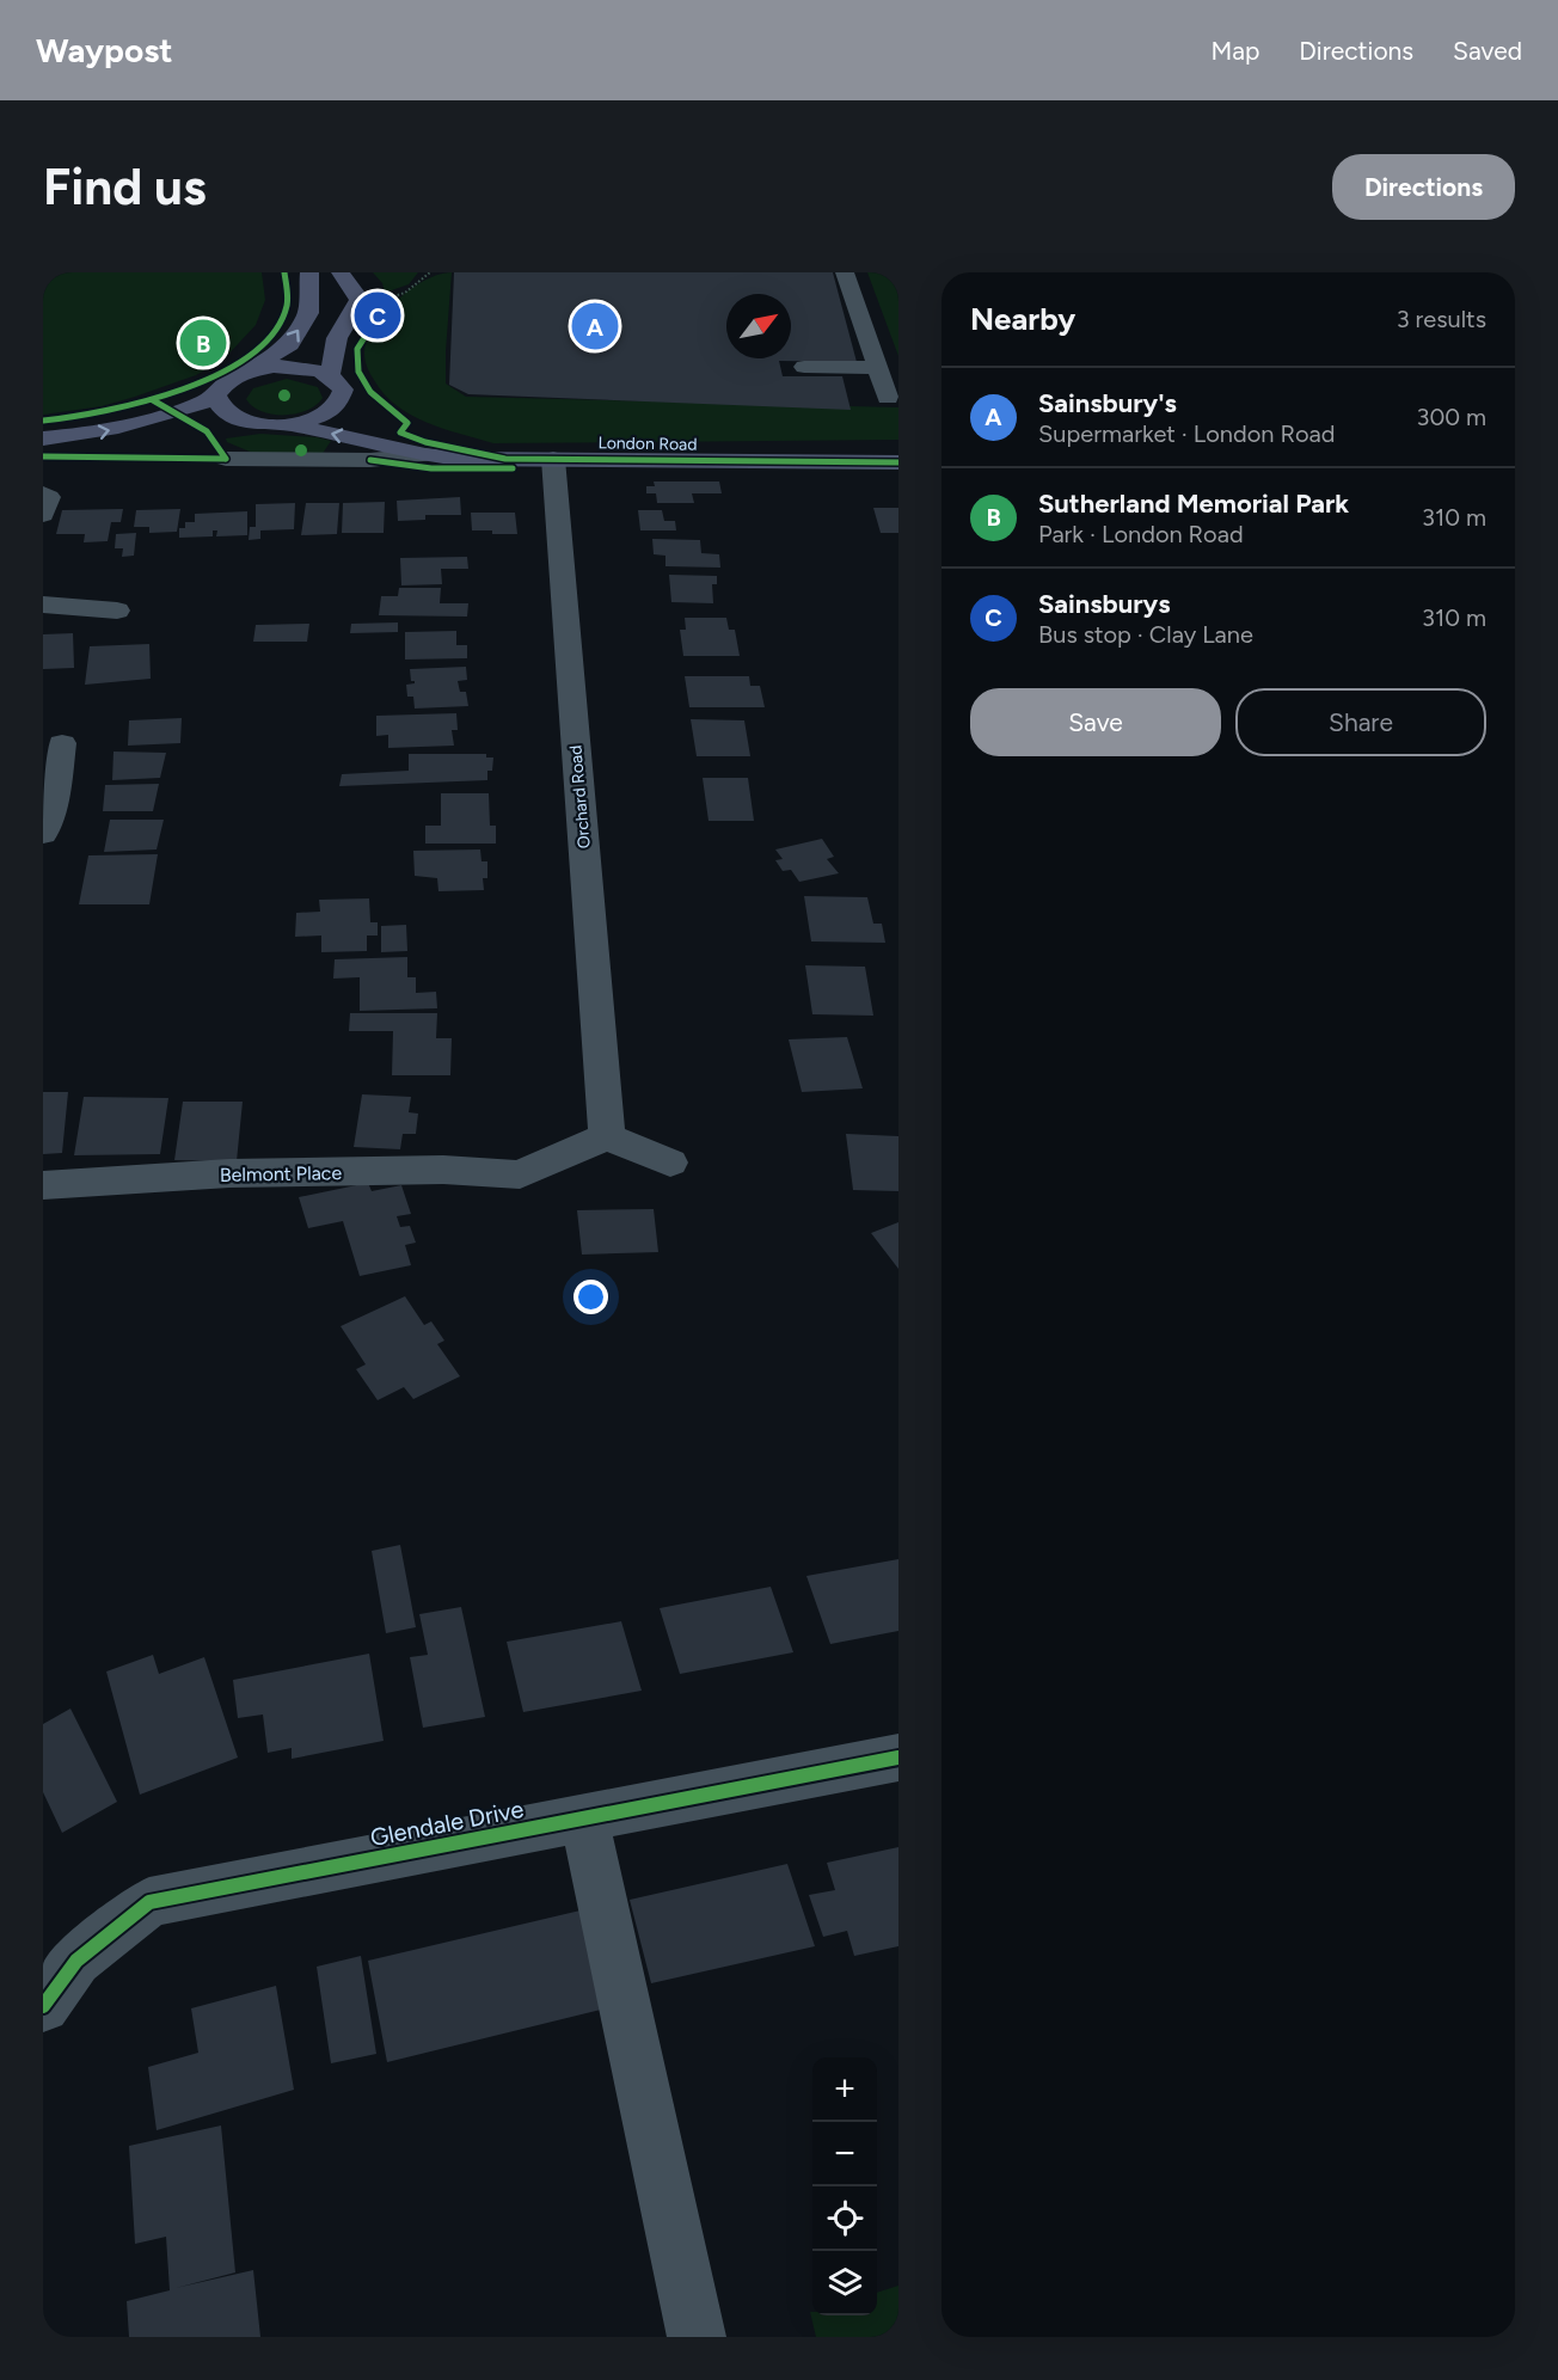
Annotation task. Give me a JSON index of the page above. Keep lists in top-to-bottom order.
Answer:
{
  "streets": {
    "main road": ["London Road"],
    "street": ["Orchard Road", "Belmont Place", "Glendale Drive"]
  },
  "crossings": [
    ["London Road", "Orchard Road"],
    ["Orchard Road", "Belmont Place"]
  ],
  "north": "top right",
  "page": {
    "header": "Waypost",
    "nav": ["Map", "Directions", "Saved"],
    "buttons": [
      "Directions",
      ["Save", "Share"]
    ],
    "title": "Find us",
    "heading": ["Nearby", "3 results"],
    "pins": ["C", "A", "B"],
    "list": [
      {
        "mark": "A",
        "name": "Sainsbury's",
        "note": "Supermarket · London Road",
        "value": "300 m"
      },
      {
        "mark": "B",
        "name": "Sutherland Memorial Park",
        "note": "Park · London Road",
        "value": "310 m"
      },
      {
        "mark": "C",
        "name": "Sainsburys",
        "note": "Bus stop · Clay Lane",
        "value": "310 m"
      }
    ],
    "map_buttons": ["+", "−"]
  }
}
